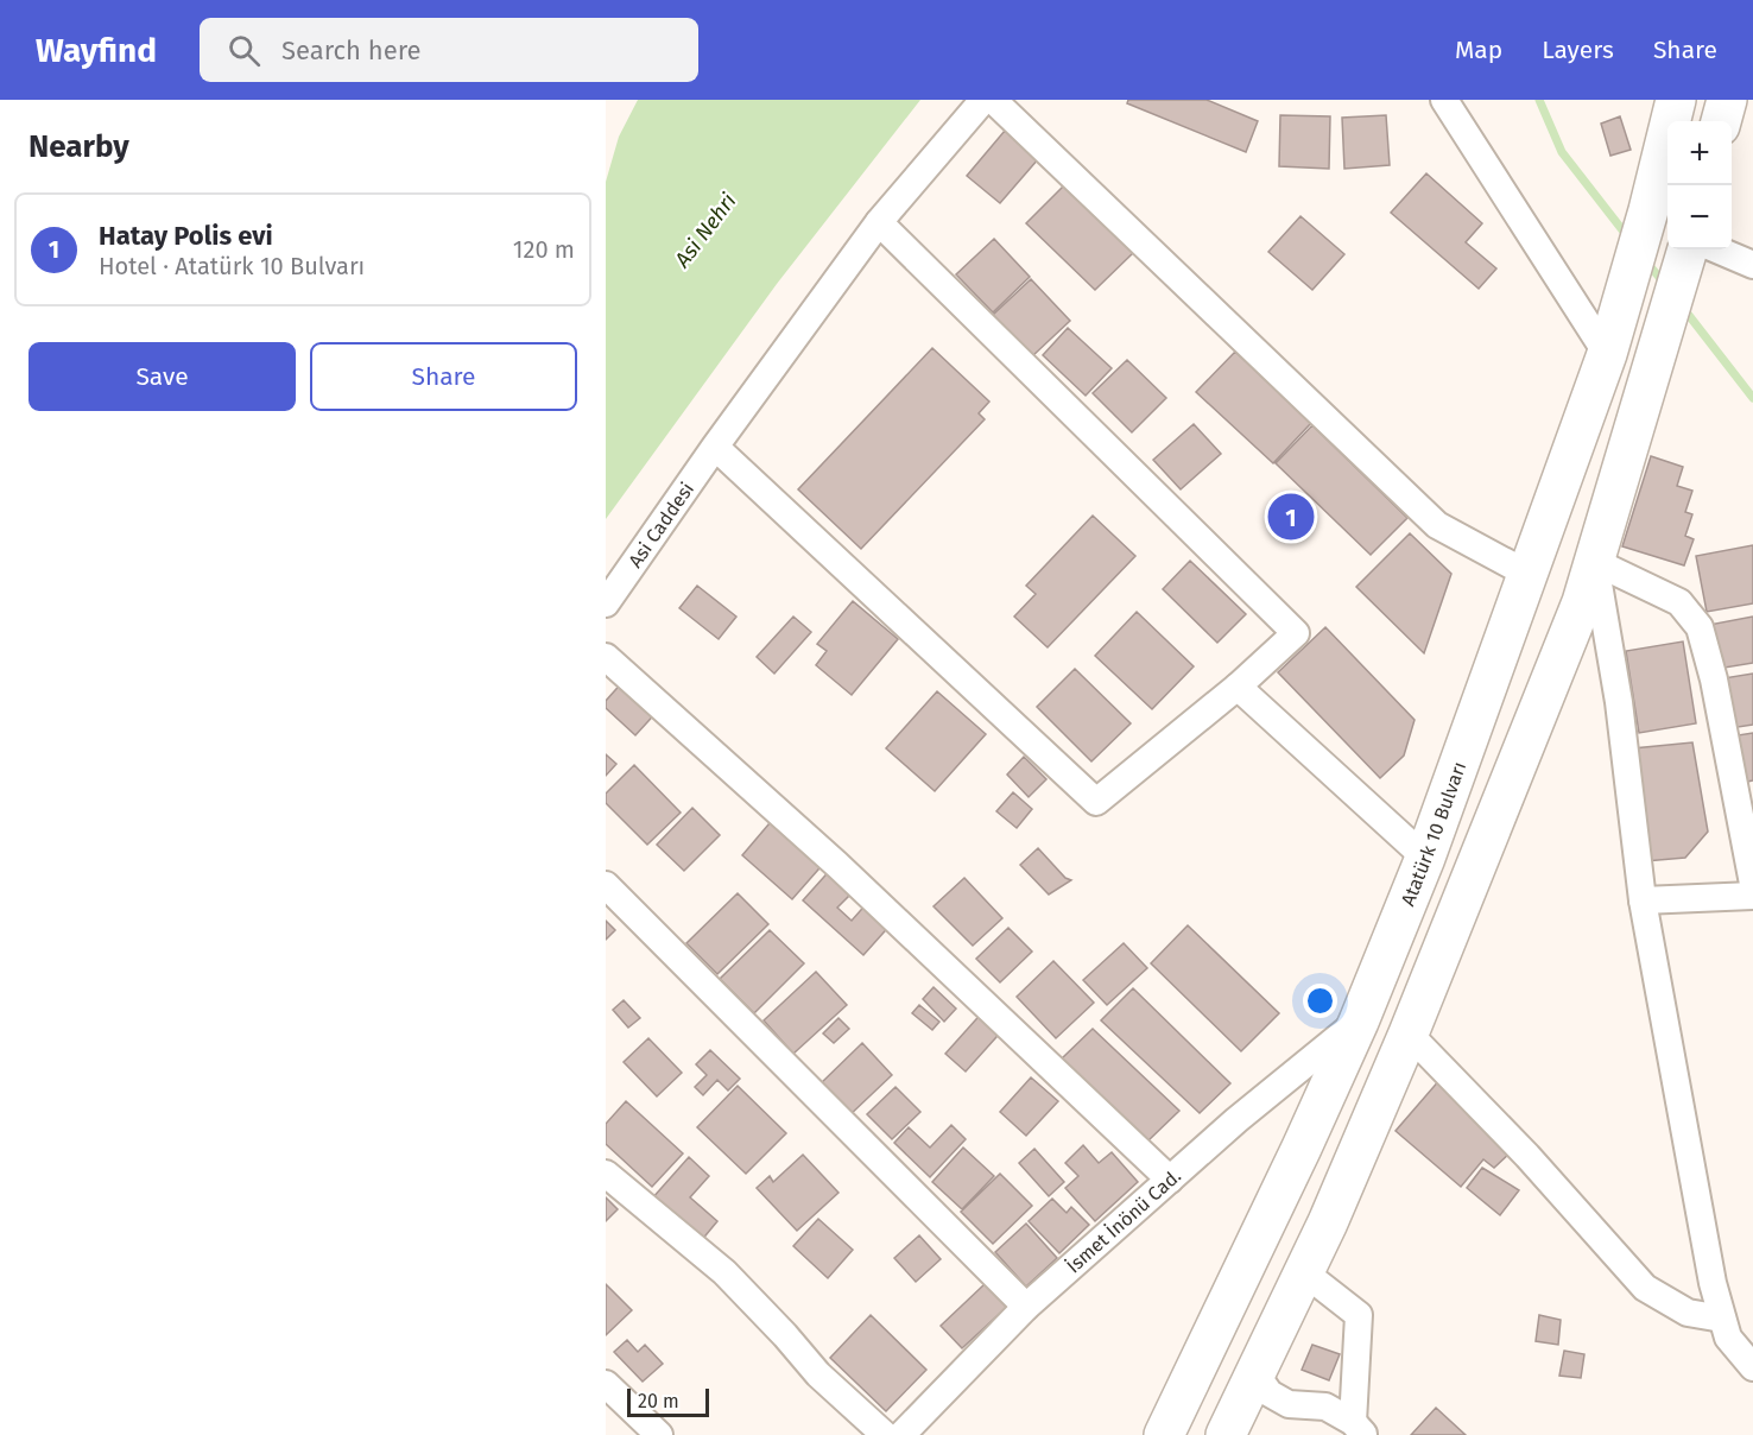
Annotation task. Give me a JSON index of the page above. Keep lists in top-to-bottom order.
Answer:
{
  "streets": {
    "highway": ["Atatürk 10 Bulvarı"],
    "street": ["Asi Caddesi", "İsmet İnönü Cad."]
  },
  "crossings": [
    ["Atatürk 10 Bulvarı", "İsmet İnönü Cad."]
  ],
  "water": ["Asi Nehri"],
  "scale_bar": "20 m",
  "page": {
    "header": "Wayfind",
    "search": "Search here",
    "nav": ["Map", "Layers", "Share"],
    "heading": "Nearby",
    "map_buttons": ["+", "−"],
    "list": [
      {
        "mark": "1",
        "name": "Hatay Polis evi",
        "note": "Hotel · Atatürk 10 Bulvarı",
        "value": "120 m"
      }
    ],
    "buttons": ["Save", "Share"],
    "pins": "1",
    "scale": "20 m"
  }
}
